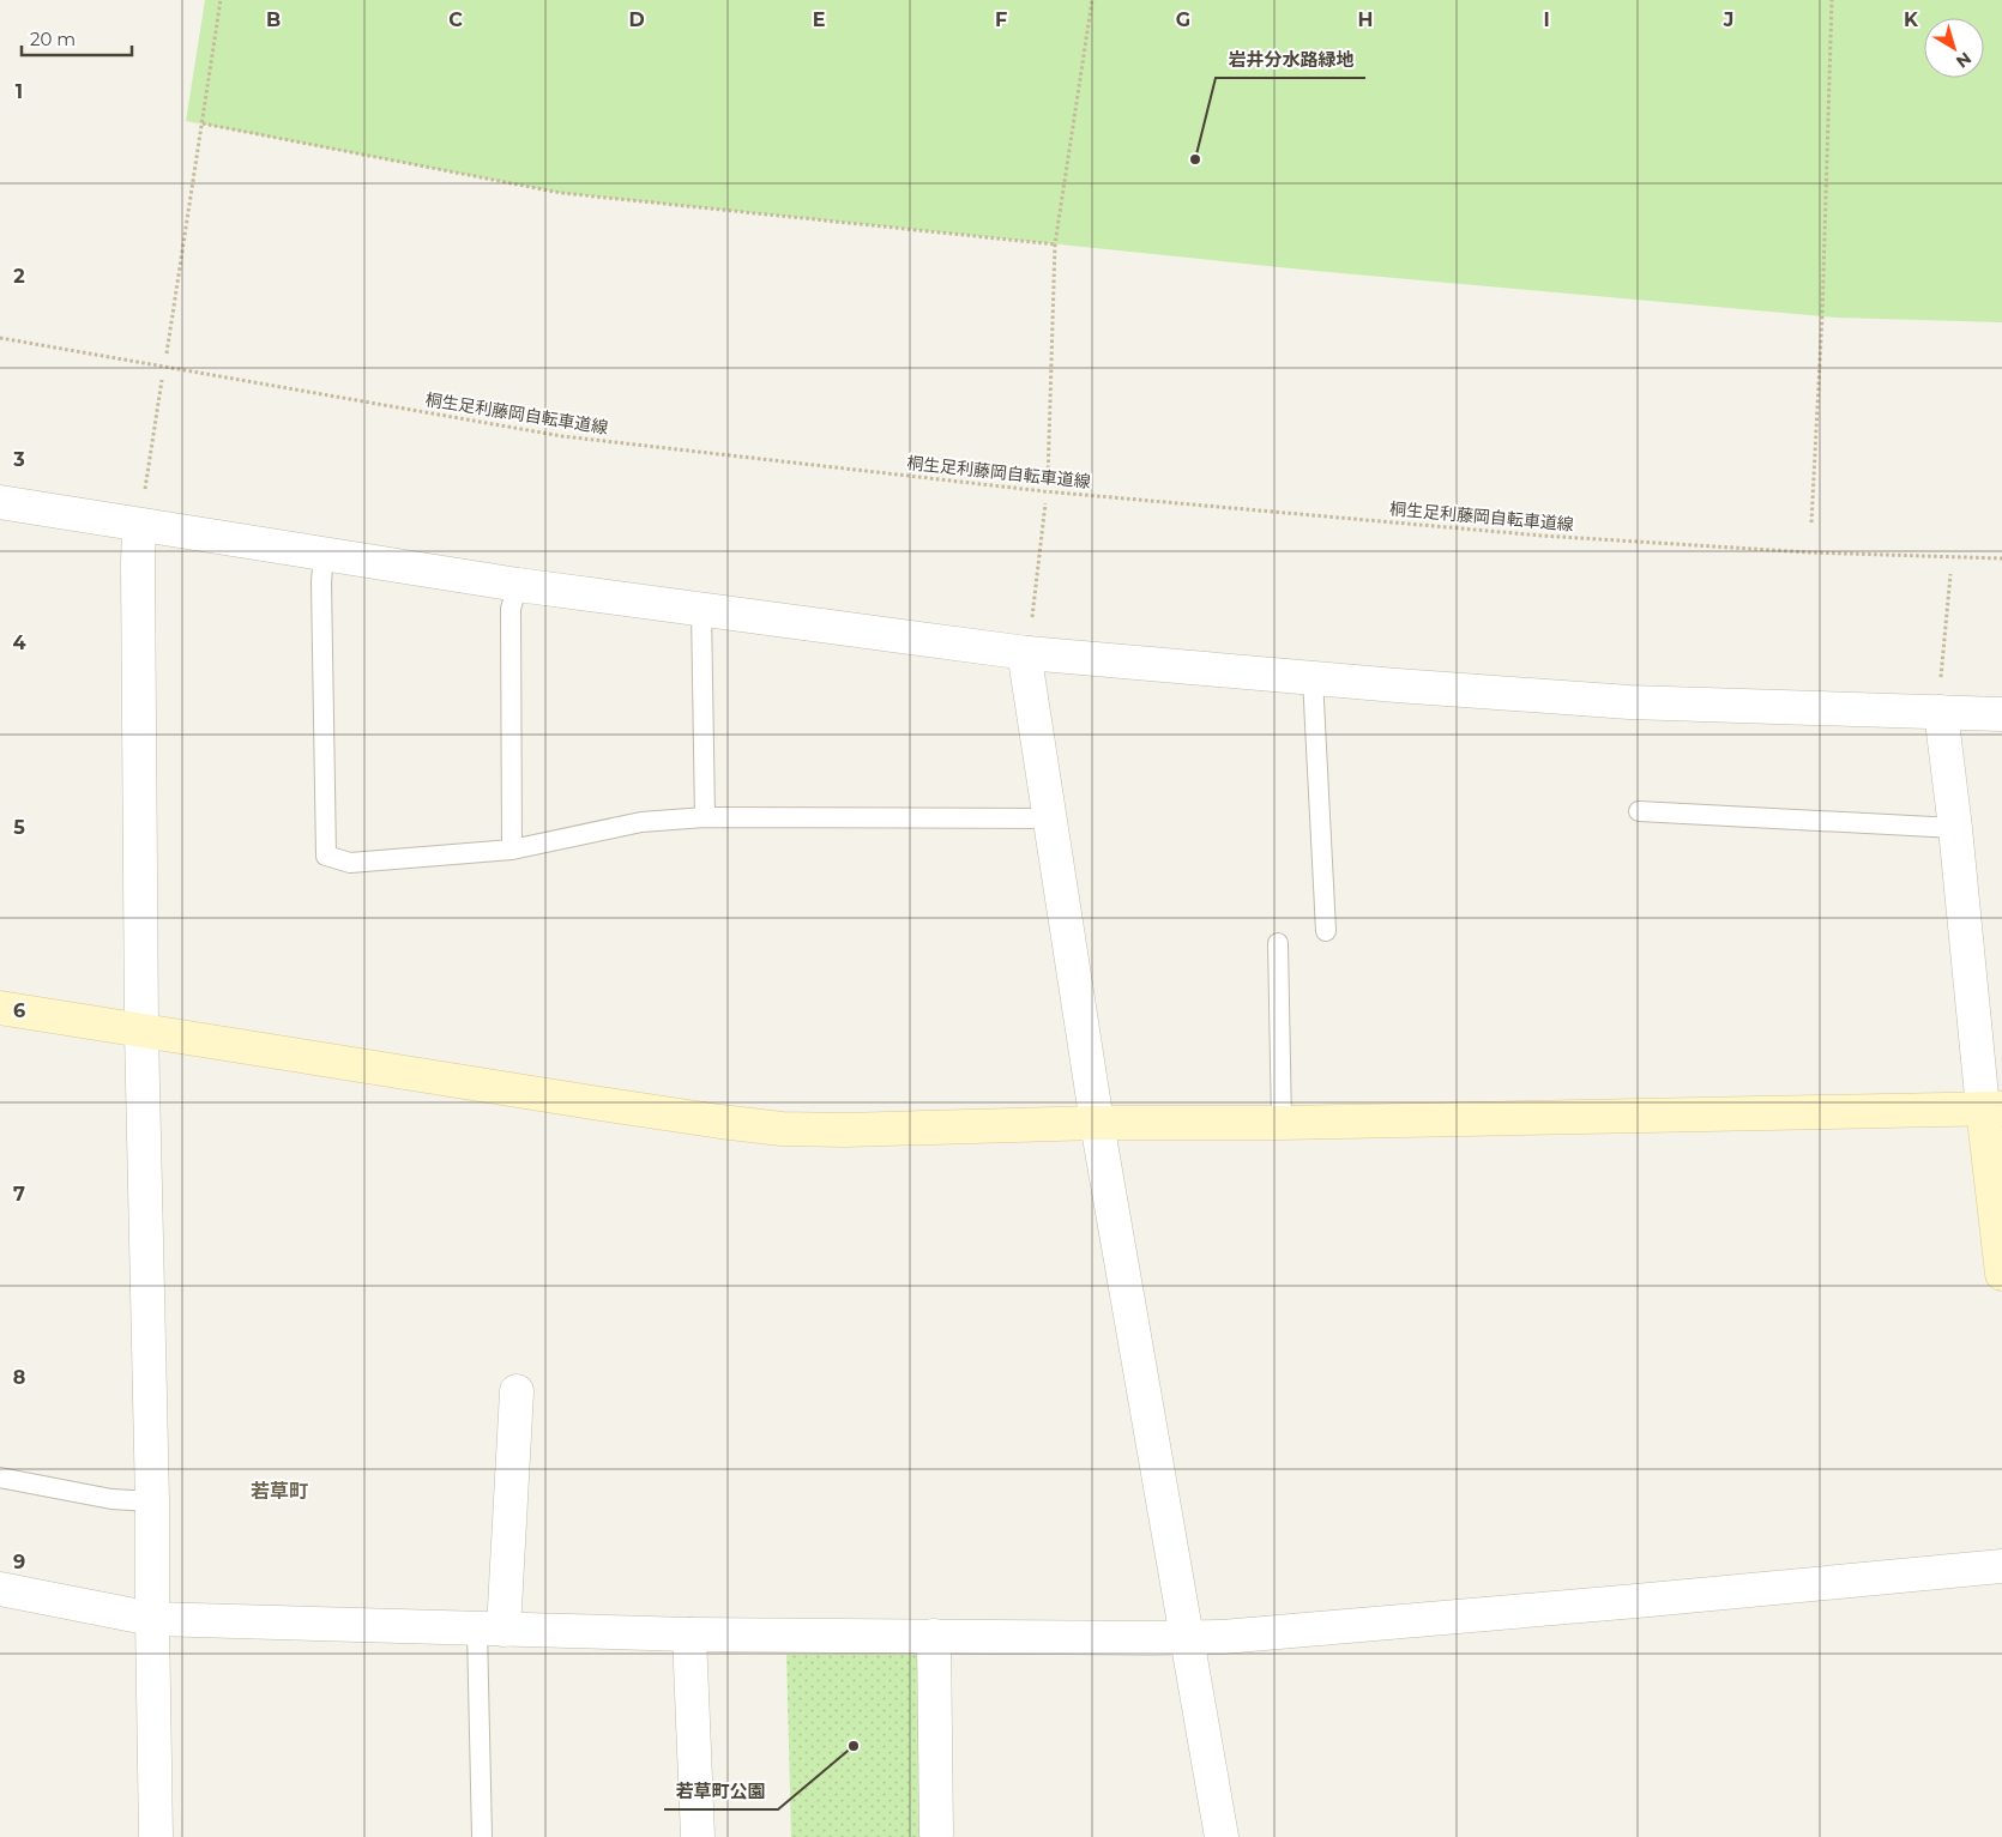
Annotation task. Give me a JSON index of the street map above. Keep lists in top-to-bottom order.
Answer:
{
  "streets": {
    "path": ["桐生足利藤岡自転車道線"]
  },
  "districts": ["若草町"],
  "places": ["岩井分水路緑地", "若草町公園"],
  "scale_bar": "20 m",
  "north": "bottom right",
  "grid": {
    "columns": [
      "B",
      "C",
      "D",
      "E",
      "F",
      "G",
      "H",
      "I",
      "J",
      "K"
    ],
    "rows": [
      "1",
      "2",
      "3",
      "4",
      "5",
      "6",
      "7",
      "8",
      "9"
    ]
  }
}
